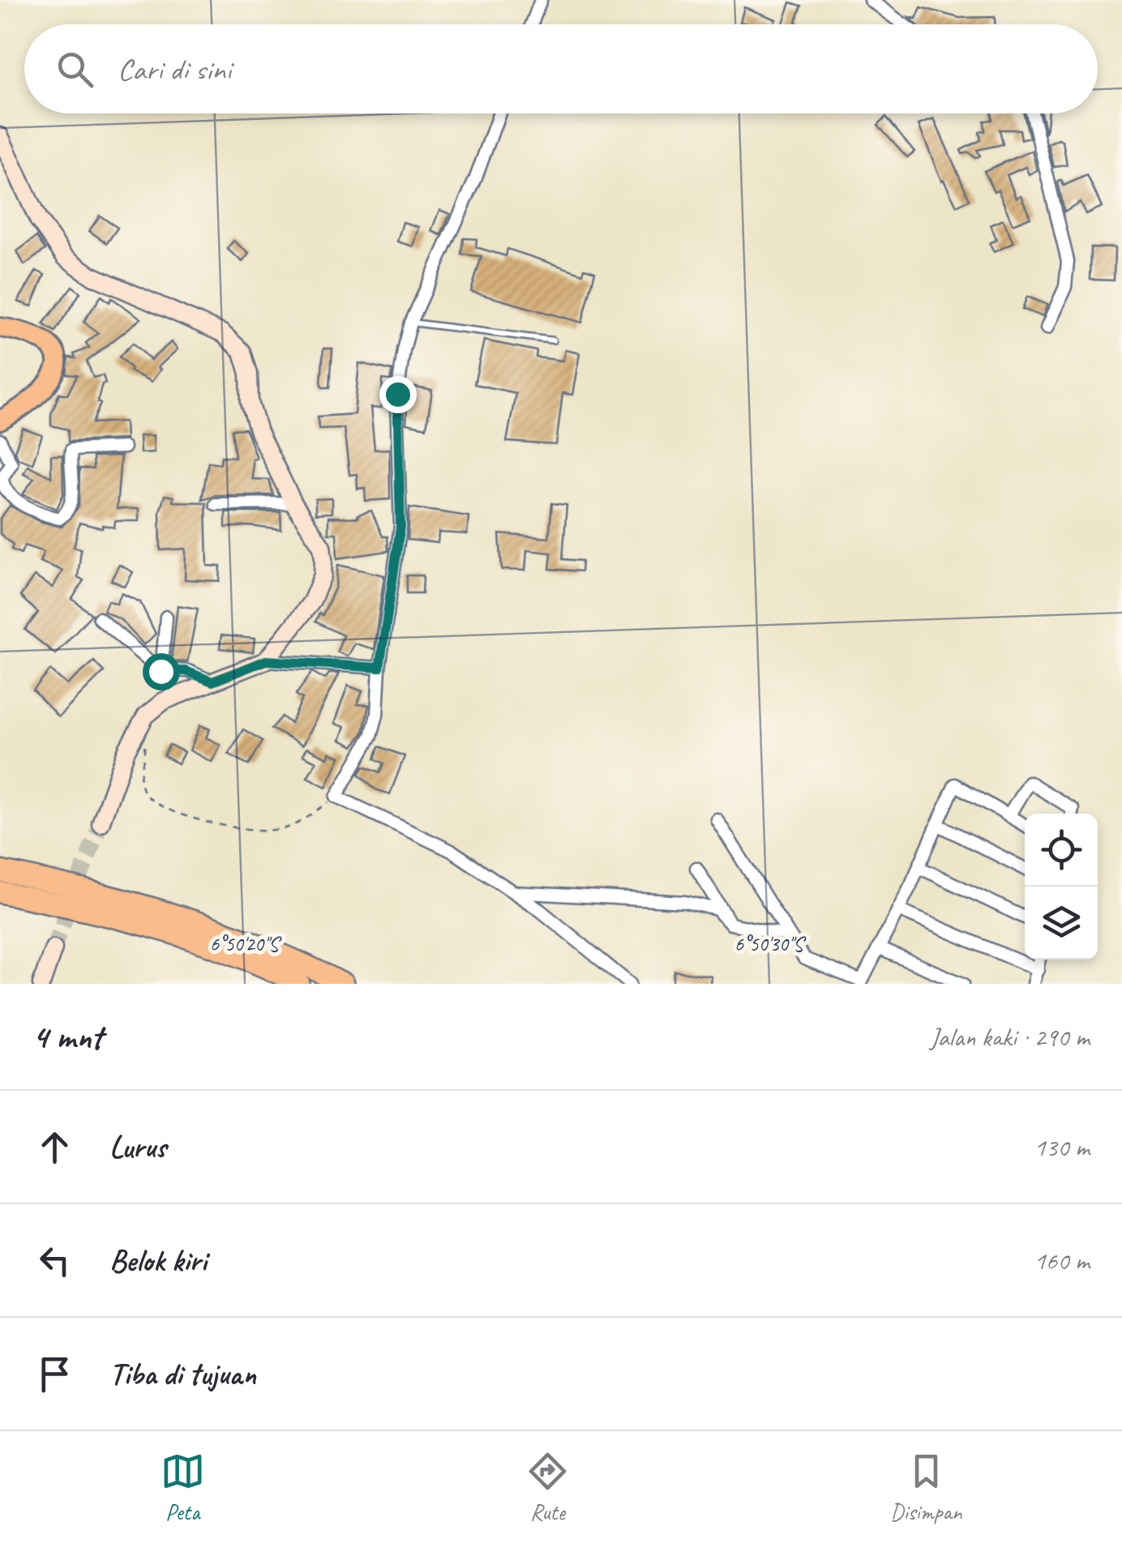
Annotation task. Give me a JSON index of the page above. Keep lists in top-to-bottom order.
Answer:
{
  "page": {
    "search": "Cari di sini",
    "heading": ["4 mnt", "Jalan kaki · 290 m"],
    "list": [
      ["Lurus", "130 m"],
      ["Belok kiri", "160 m"],
      "Tiba di tujuan"
    ],
    "nav": ["Peta", "Rute", "Disimpan"]
  },
  "coordinates": ["6°50'20\"S", "6°50'30\"S"]
}
